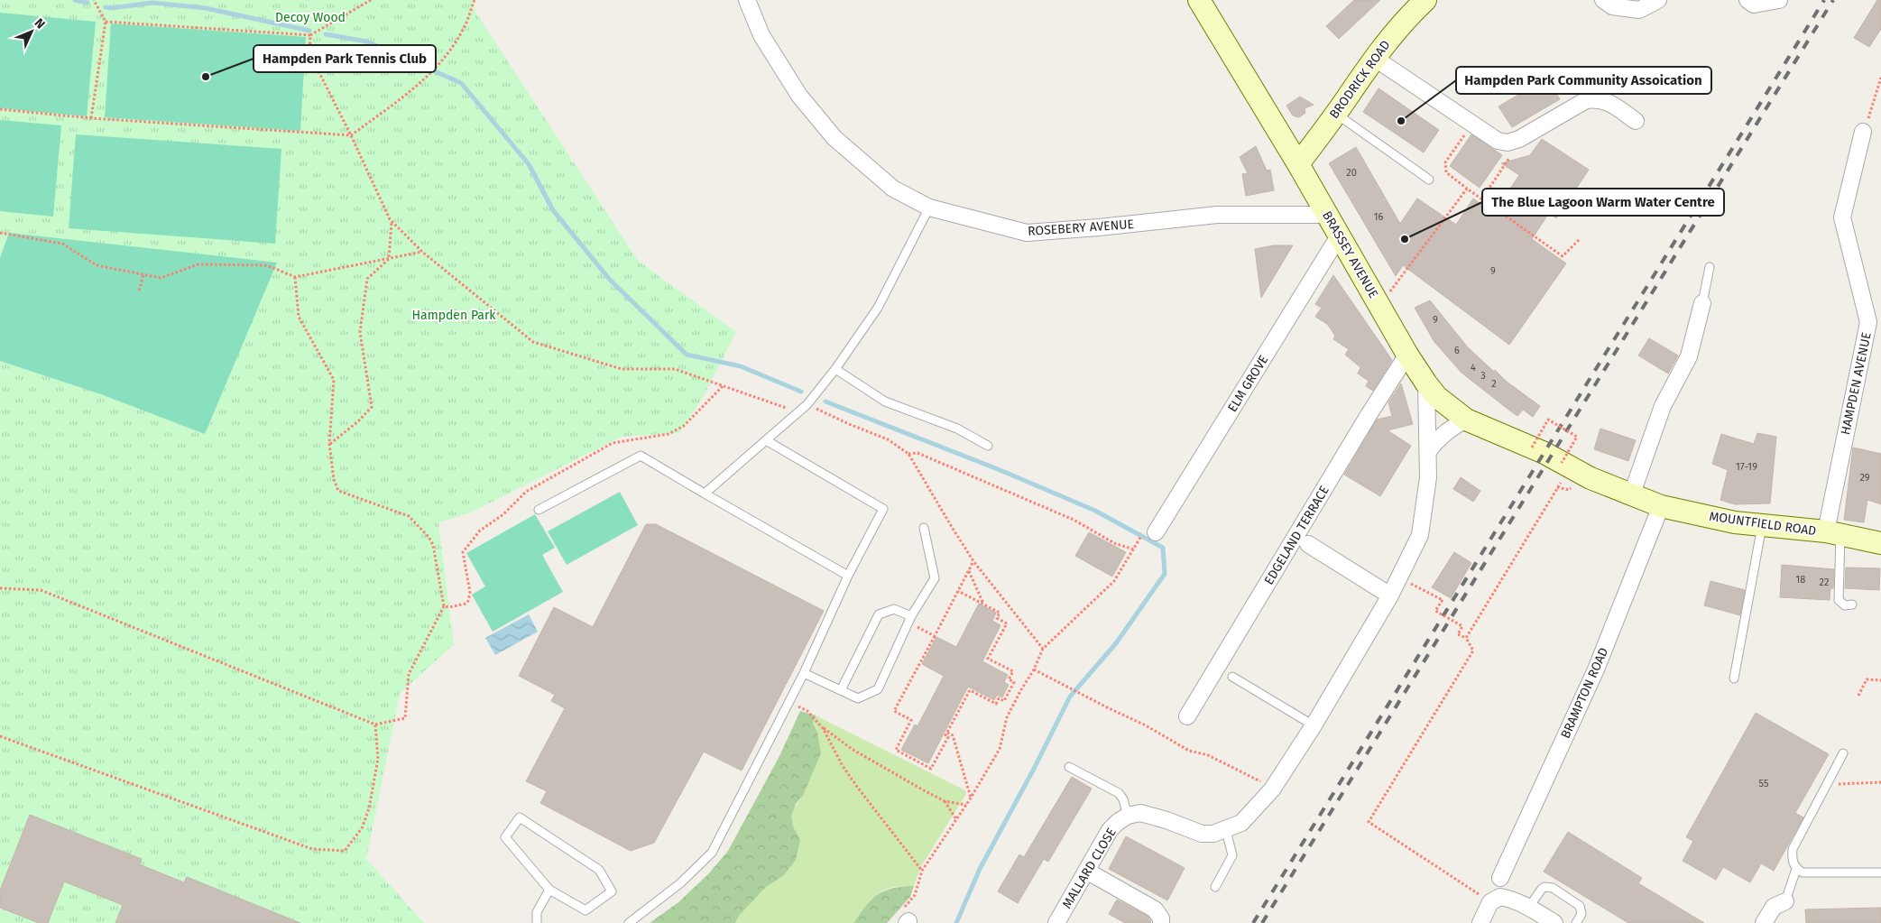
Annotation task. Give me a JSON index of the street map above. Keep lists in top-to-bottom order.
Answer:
{
  "streets": {
    "street": [
      "BRODRICK ROAD",
      "ROSEBERY AVENUE",
      "BRASSEY AVENUE",
      "ELM GROVE",
      "HAMPDEN AVENUE",
      "MOUNTFIELD ROAD",
      "EDGELAND TERRACE",
      "BRAMPTON ROAD",
      "MALLARD CLOSE"
    ]
  },
  "crossings": [
    ["BRODRICK ROAD", "BRASSEY AVENUE"],
    ["ROSEBERY AVENUE", "BRASSEY AVENUE"],
    ["BRASSEY AVENUE", "ELM GROVE"],
    ["BRASSEY AVENUE", "MOUNTFIELD ROAD"],
    ["BRASSEY AVENUE", "EDGELAND TERRACE"],
    ["HAMPDEN AVENUE", "MOUNTFIELD ROAD"],
    ["MOUNTFIELD ROAD", "BRAMPTON ROAD"]
  ],
  "parks": ["Decoy Wood", "Hampden Park"],
  "places": ["Hampden Park Tennis Club", "Hampden Park Community Assoication", "The Blue Lagoon Warm Water Centre"],
  "house_numbers": [
    "20",
    "16",
    "9",
    "9",
    "6",
    "4",
    "3",
    "2",
    "17-19",
    "29",
    "18",
    "22",
    "55"
  ],
  "north": "top right"
}
